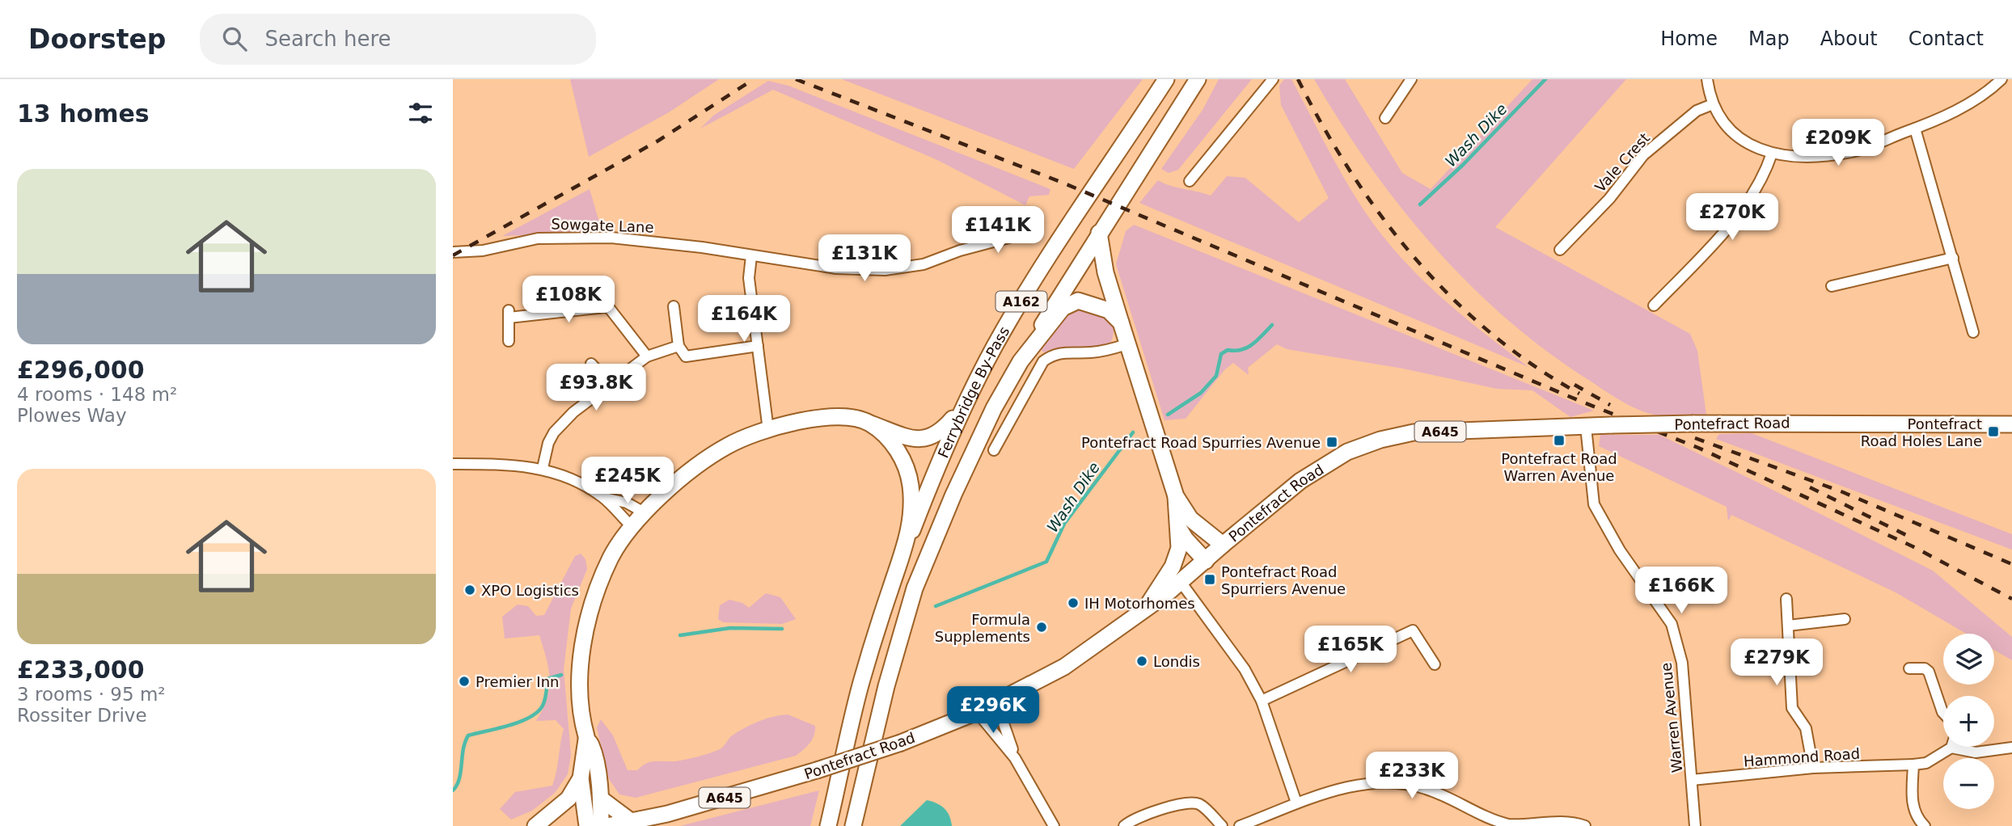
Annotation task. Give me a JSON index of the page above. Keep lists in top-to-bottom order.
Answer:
{
  "streets": {
    "main road": [
      "A162",
      "Ferrybridge By-Pass",
      "Pontefract Road",
      "A645"
    ],
    "street": [
      "Vale Crest",
      "Sowgate Lane",
      "Warren Avenue",
      "Hammond Road"
    ]
  },
  "crossings": [
    ["A162", "Ferrybridge By-Pass"],
    ["Pontefract Road", "A645"],
    ["Pontefract Road", "Warren Avenue"],
    ["Warren Avenue", "Hammond Road"]
  ],
  "water": ["Wash Dike"],
  "places": {
    "transit": [
      "Pontefract Road Holes Lane",
      "Pontefract Road Warren Avenue",
      "Pontefract Road Spurries Avenue",
      "Pontefract Road Spurriers Avenue"
    ],
    "other": [
      "XPO Logistics",
      "IH Motorhomes",
      "Formula Supplements",
      "Londis",
      "Premier Inn"
    ]
  },
  "page": {
    "header": "Doorstep",
    "search": "Search here",
    "nav": [
      "Home",
      "Map",
      "About",
      "Contact"
    ],
    "heading": "13 homes",
    "price": [
      "£209K",
      "£270K",
      "£141K",
      "£131K",
      "£108K",
      "£164K",
      "£93.8K",
      "£245K",
      "£166K",
      "£165K",
      "£279K",
      "£296K",
      "£233K"
    ],
    "list": [
      {
        "name": "£296,000",
        "note": "4 rooms · 148 m² · Plowes Way"
      },
      {
        "name": "£233,000",
        "note": "3 rooms · 95 m² · Rossiter Drive"
      }
    ],
    "map_buttons": ["+", "−"]
  }
}
